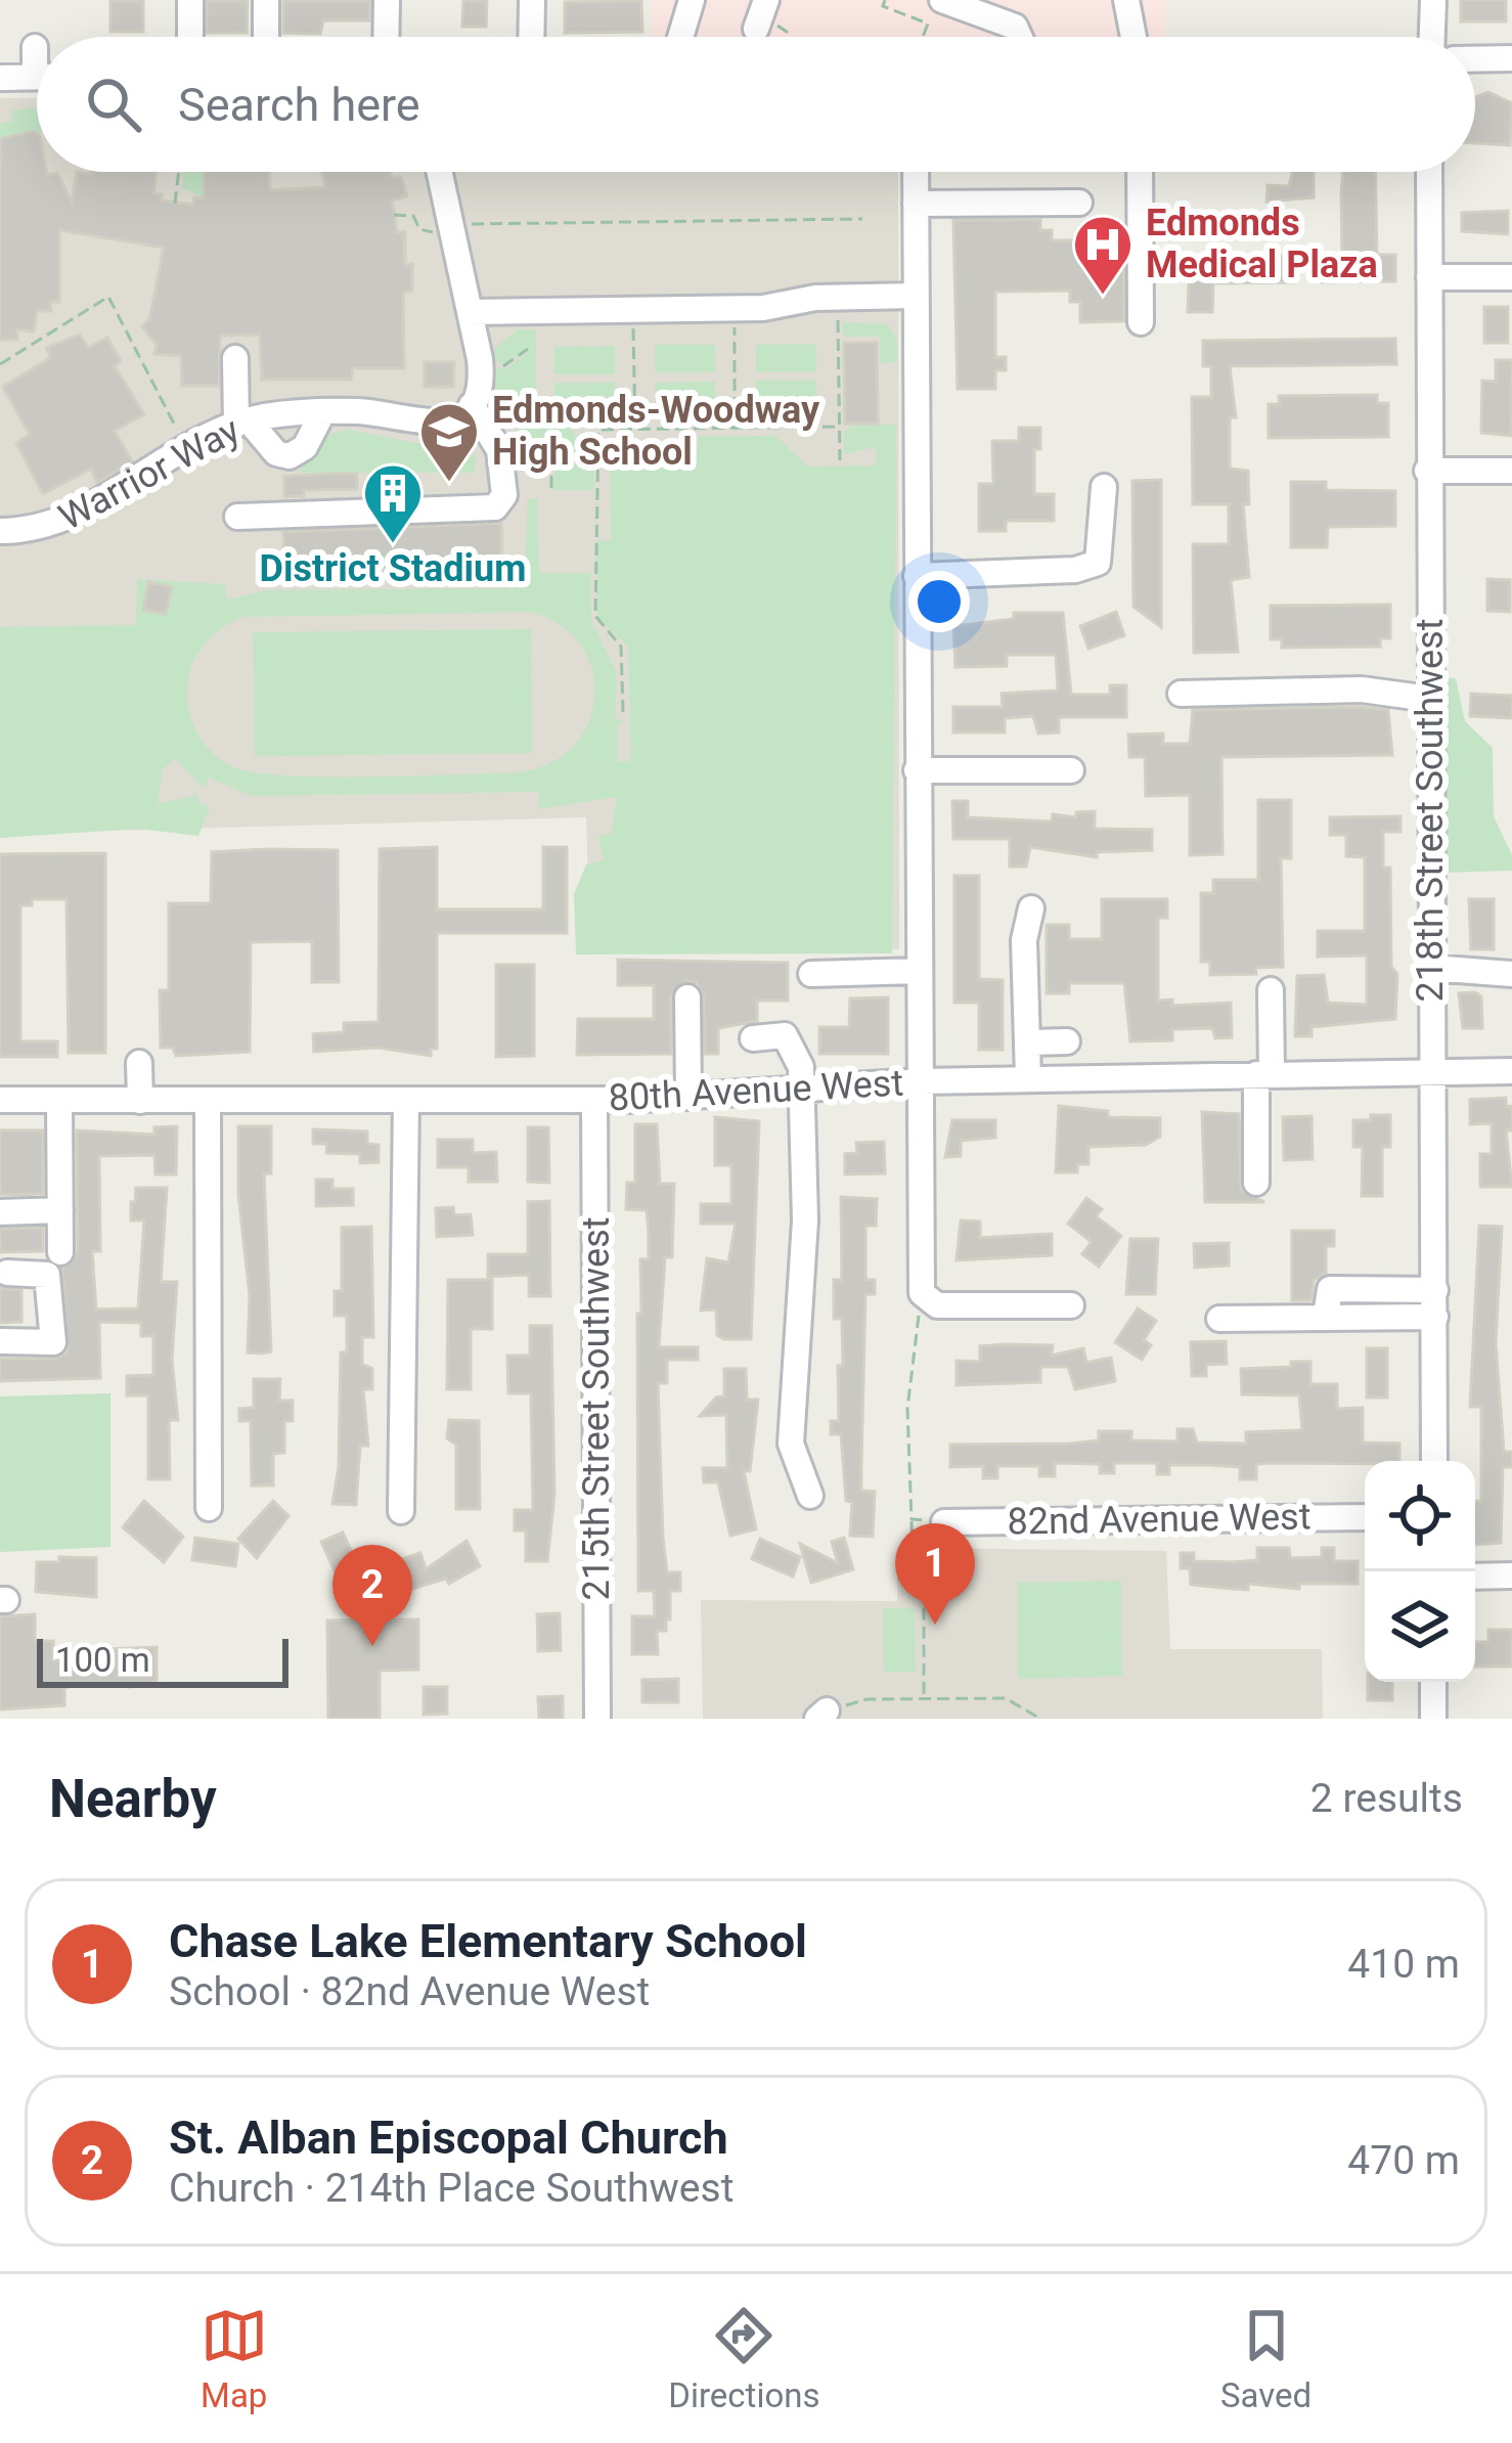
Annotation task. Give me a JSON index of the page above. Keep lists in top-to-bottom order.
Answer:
{
  "streets": {
    "street": [
      "Warrior Way",
      "218th Street Southwest",
      "80th Avenue West",
      "215th Street Southwest",
      "82nd Avenue West"
    ]
  },
  "crossings": [
    ["218th Street Southwest", "80th Avenue West"],
    ["80th Avenue West", "215th Street Southwest"]
  ],
  "places": {
    "hospital": ["Edmonds Medical Plaza"],
    "school or university": ["Edmonds-Woodway High School"],
    "building": ["District Stadium"]
  },
  "scale_bar": "100 m",
  "page": {
    "search": "Search here",
    "pins": ["1", "2"],
    "scale": "100 m",
    "heading": ["Nearby", "2 results"],
    "list": [
      {
        "mark": "1",
        "name": "Chase Lake Elementary School",
        "note": "School · 82nd Avenue West",
        "value": "410 m"
      },
      {
        "mark": "2",
        "name": "St. Alban Episcopal Church",
        "note": "Church · 214th Place Southwest",
        "value": "470 m"
      }
    ],
    "nav": ["Map", "Directions", "Saved"]
  }
}
